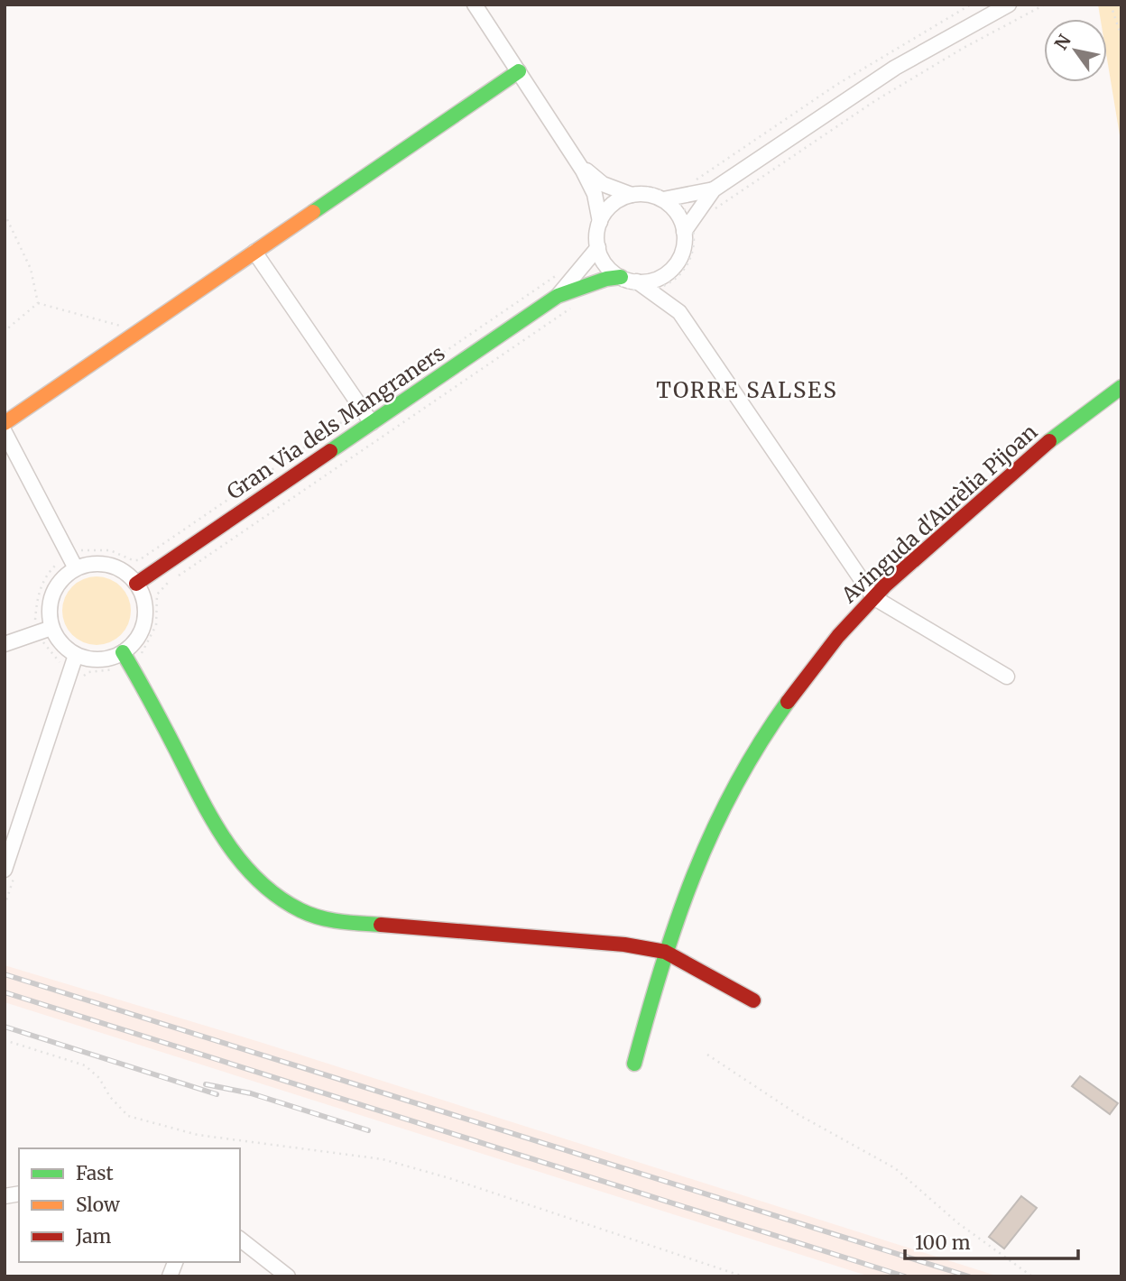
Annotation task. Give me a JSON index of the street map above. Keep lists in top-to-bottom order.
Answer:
{
  "streets": {
    "street": ["Gran Via dels Mangraners", "Avinguda d'Aurèlia Pijoan"]
  },
  "districts": ["TORRE SALSES"],
  "legend": ["Fast", "Slow", "Jam"],
  "scale_bar": "100 m",
  "north": "top left"
}
